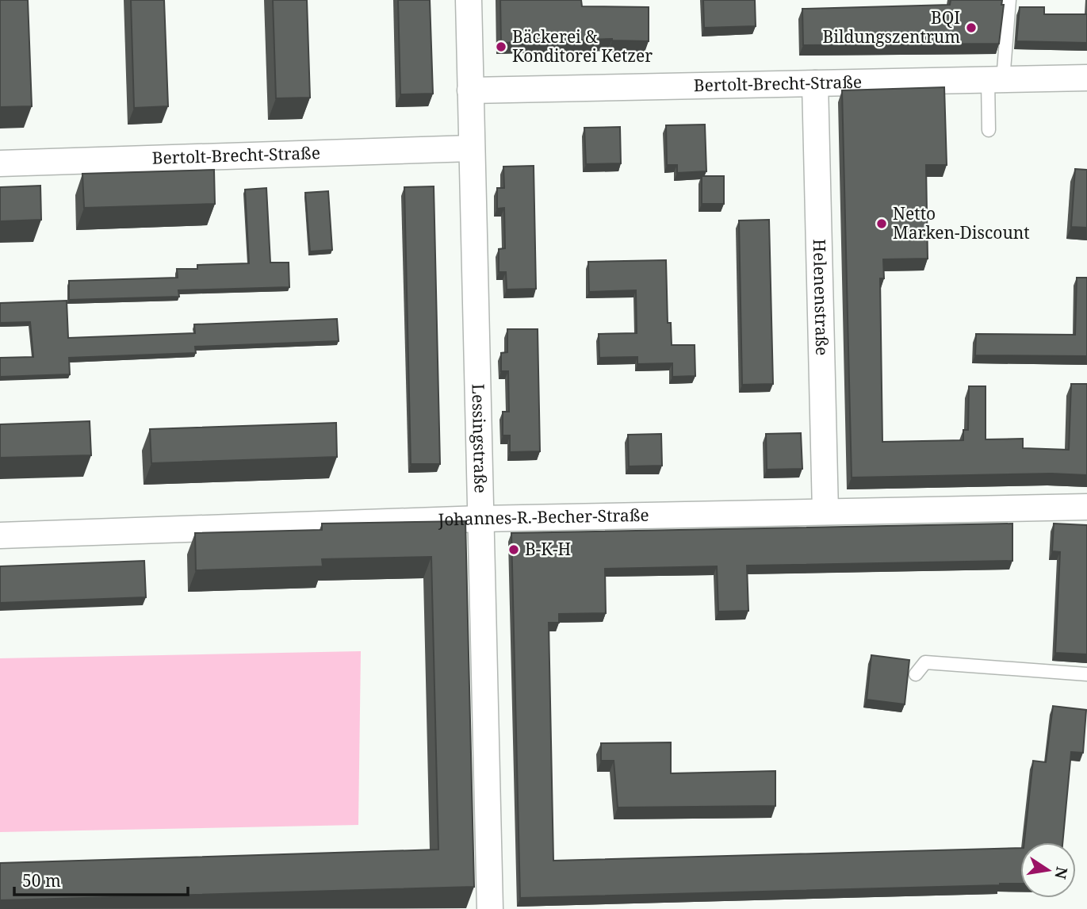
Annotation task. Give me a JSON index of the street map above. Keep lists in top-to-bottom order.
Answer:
{
  "streets": {
    "street": [
      "Bertolt-Brecht-Straße",
      "Helenenstraße",
      "Lessingstraße",
      "Johannes-R.-Becher-Straße"
    ]
  },
  "crossings": [
    ["Bertolt-Brecht-Straße", "Helenenstraße"],
    ["Bertolt-Brecht-Straße", "Lessingstraße"],
    ["Helenenstraße", "Johannes-R.-Becher-Straße"],
    ["Lessingstraße", "Johannes-R.-Becher-Straße"]
  ],
  "places": [
    "BQI Bildungszentrum",
    "Bäckerei & Konditorei Ketzer",
    "Netto Marken-Discount",
    "B-K-H"
  ],
  "scale_bar": "50 m",
  "north": "right"
}
